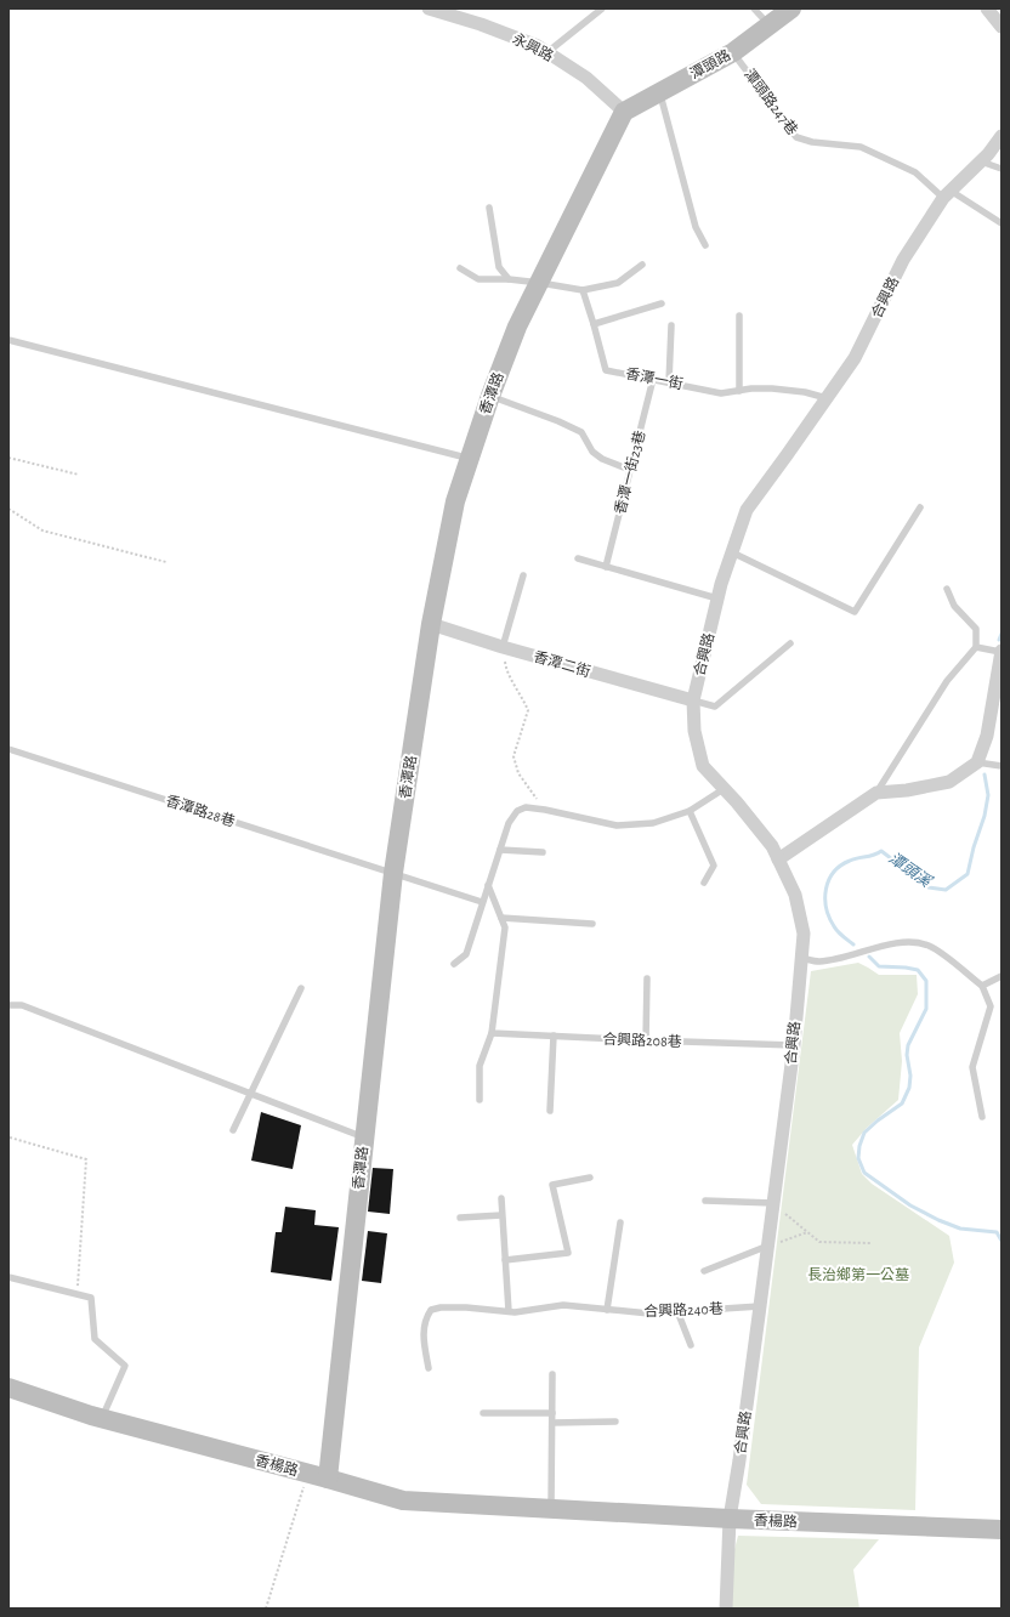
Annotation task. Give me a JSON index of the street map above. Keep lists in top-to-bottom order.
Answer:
{
  "streets": {
    "street": [
      "永興路",
      "潭頭路",
      "合興路",
      "香潭路",
      "香潭二街",
      "香楊路"
    ],
    "lane": [
      "潭頭路247巷",
      "香潭一街",
      "香潭一街23巷",
      "香潭路28巷",
      "合興路208巷",
      "合興路240巷"
    ]
  },
  "crossings": [
    ["永興路", "潭頭路"],
    ["永興路", "香潭路"],
    ["潭頭路", "潭頭路247巷"],
    ["潭頭路", "香潭路"],
    ["潭頭路247巷", "合興路"],
    ["合興路", "香潭一街"],
    ["合興路", "香潭二街"],
    ["合興路", "合興路208巷"],
    ["合興路", "合興路240巷"],
    ["合興路", "香楊路"],
    ["香潭一街", "香潭一街23巷"],
    ["香潭路", "香潭二街"],
    ["香潭路", "香潭路28巷"],
    ["香潭路", "香楊路"]
  ],
  "water": ["潭頭溪"],
  "parks": ["長治鄉第一公墓"]
}
